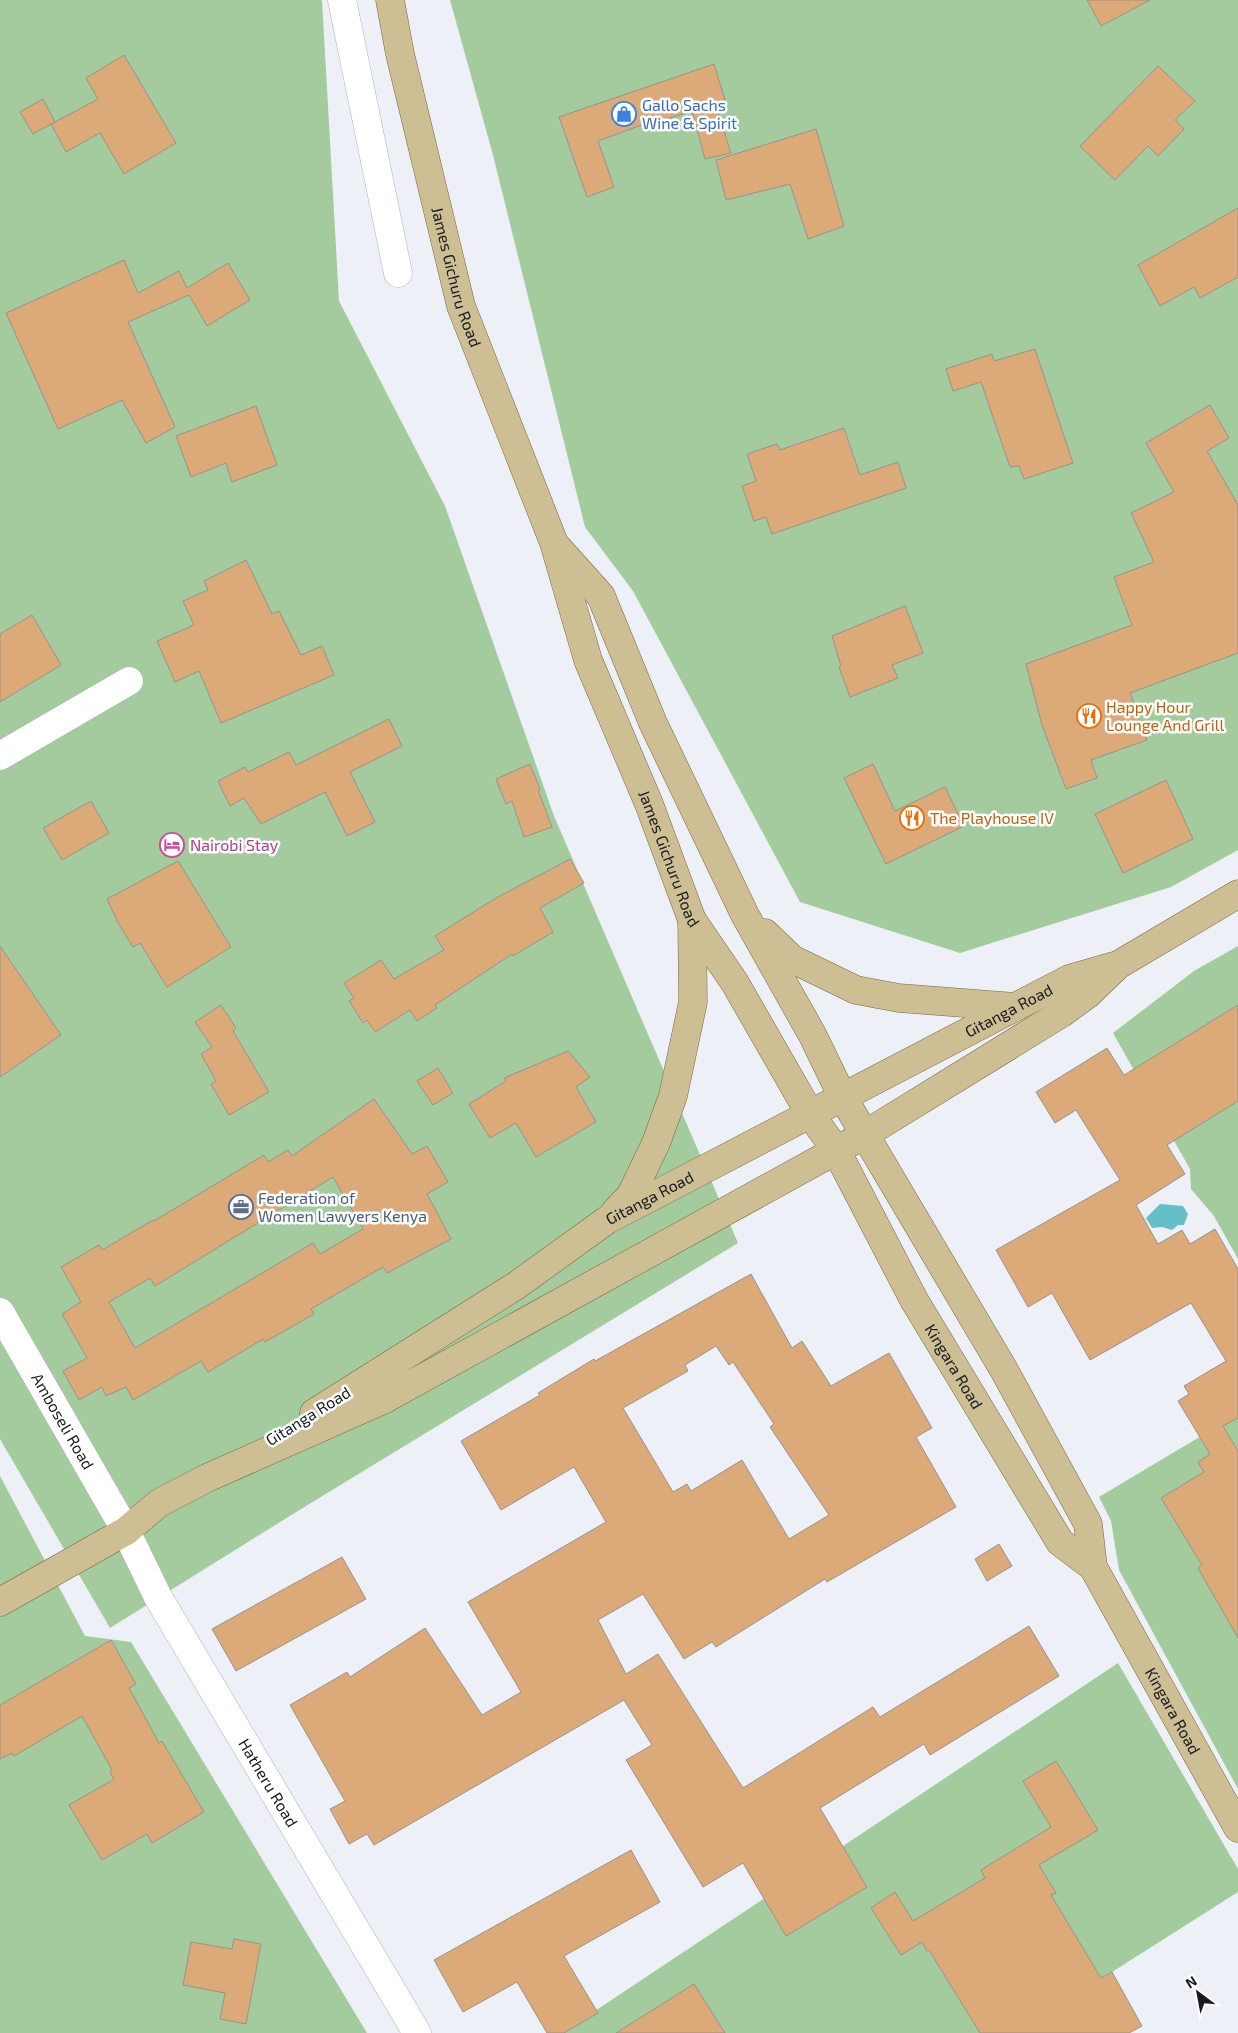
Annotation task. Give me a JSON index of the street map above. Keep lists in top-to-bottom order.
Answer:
{
  "streets": {
    "main road": ["James Gichuru Road", "Gitanga Road", "Kingara Road"],
    "street": ["Amboseli Road", "Hatheru Road"]
  },
  "crossings": [
    ["James Gichuru Road", "Gitanga Road"],
    ["James Gichuru Road", "Kingara Road"],
    ["Gitanga Road", "Kingara Road"],
    ["Gitanga Road", "Amboseli Road"],
    ["Gitanga Road", "Hatheru Road"],
    ["Amboseli Road", "Hatheru Road"]
  ],
  "places": {
    "shop": ["Gallo Sachs Wine & Spirit"],
    "restaurant": ["Happy Hour Lounge And Grill", "The Playhouse IV"],
    "hotel": ["Nairobi Stay"],
    "office": ["Federation of Women Lawyers Kenya"]
  },
  "north": "top left"
}
